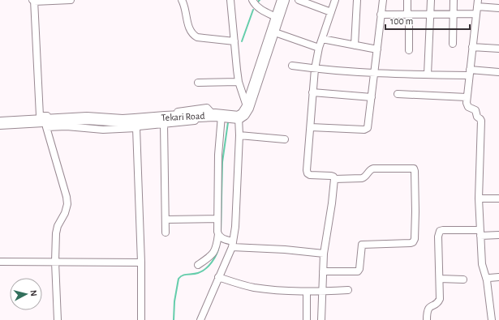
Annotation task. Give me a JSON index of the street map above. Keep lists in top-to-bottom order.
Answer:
{
  "streets": {
    "highway": ["Tekari Road"]
  },
  "scale_bar": "100 m",
  "north": "right"
}
